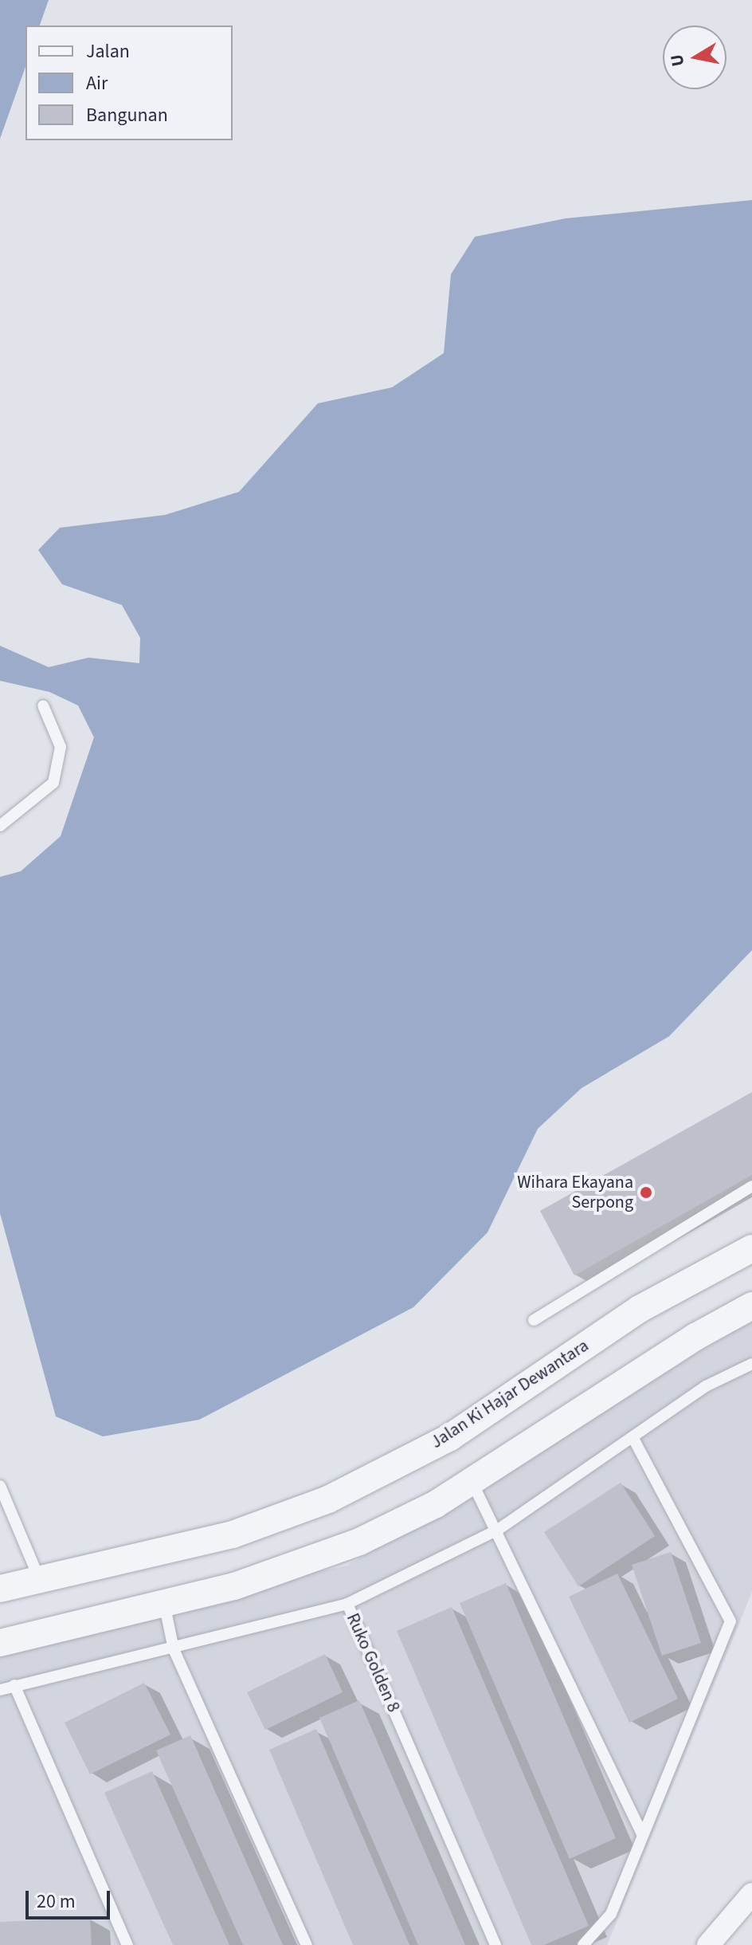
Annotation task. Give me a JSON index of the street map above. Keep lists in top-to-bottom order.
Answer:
{
  "streets": {
    "street": ["Jalan Ki Hajar Dewantara"],
    "lane": ["Ruko Golden 8"]
  },
  "places": ["Wihara Ekayana Serpong"],
  "legend": ["Jalan", "Air", "Bangunan"],
  "scale_bar": "20 m",
  "north": "left"
}
